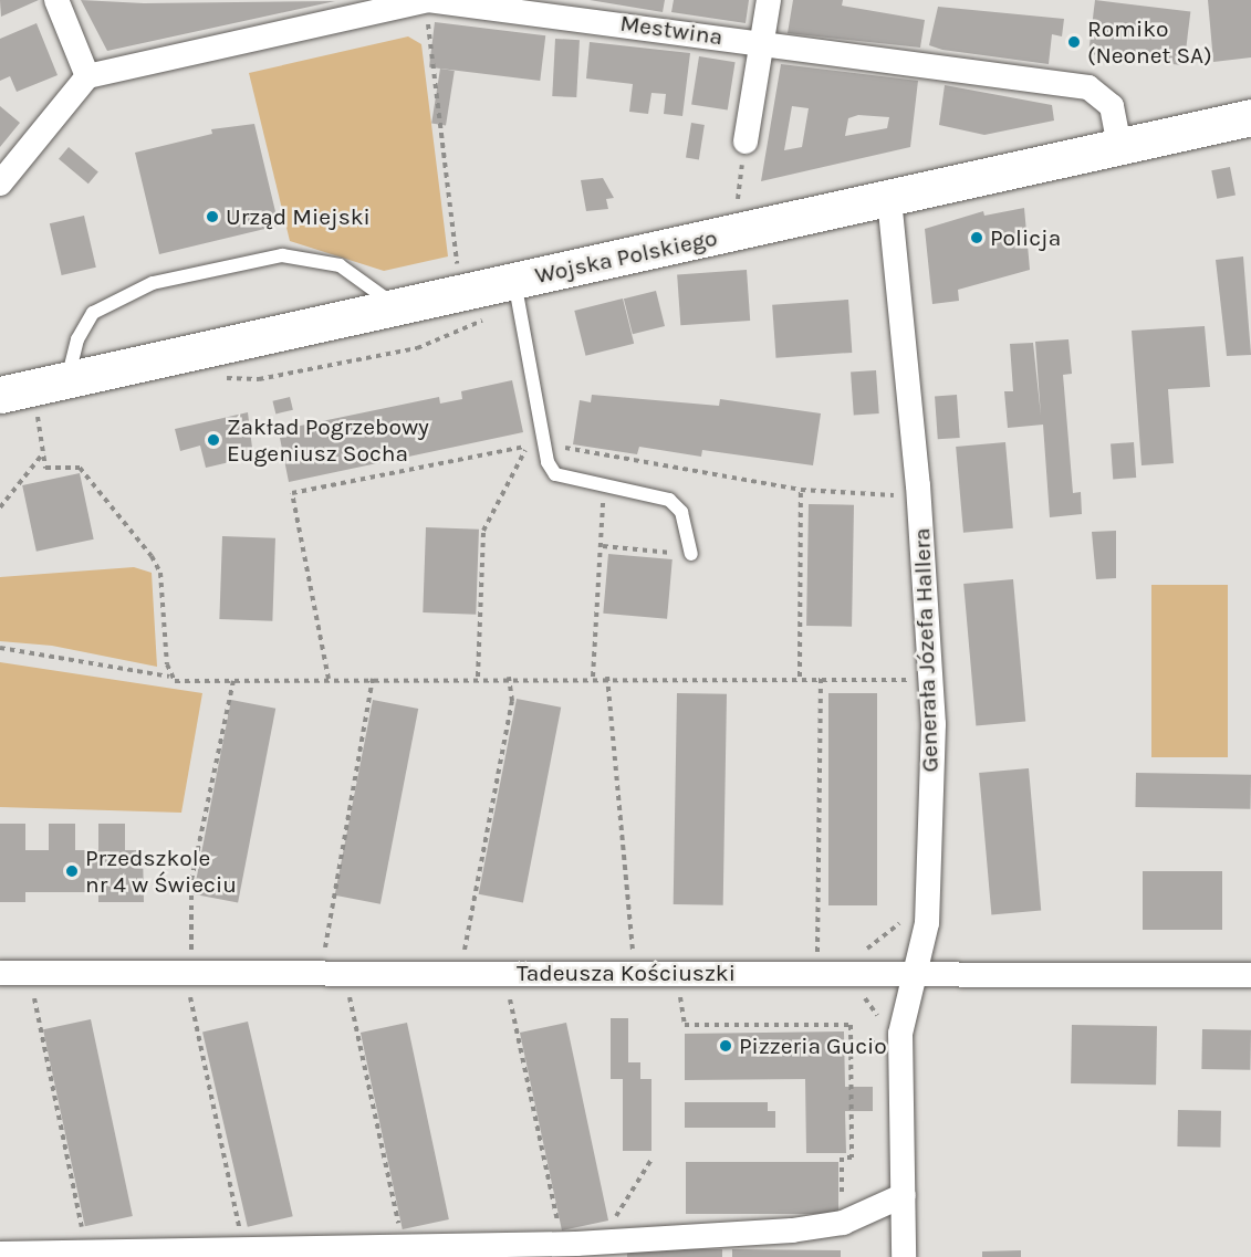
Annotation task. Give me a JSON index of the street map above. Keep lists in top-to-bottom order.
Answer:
{
  "streets": {
    "street": [
      "Mestwina",
      "Wojska Polskiego",
      "Generała Józefa Hallera",
      "Tadeusza Kościuszki"
    ]
  },
  "crossings": [
    ["Mestwina", "Wojska Polskiego"],
    ["Wojska Polskiego", "Generała Józefa Hallera"],
    ["Generała Józefa Hallera", "Tadeusza Kościuszki"]
  ],
  "places": [
    "Romiko (Neonet SA)",
    "Urząd Miejski",
    "Policja",
    "Zakład Pogrzebowy Eugeniusz Socha",
    "Przedszkole nr 4 w Świeciu",
    "Pizzeria Gucio"
  ]
}
